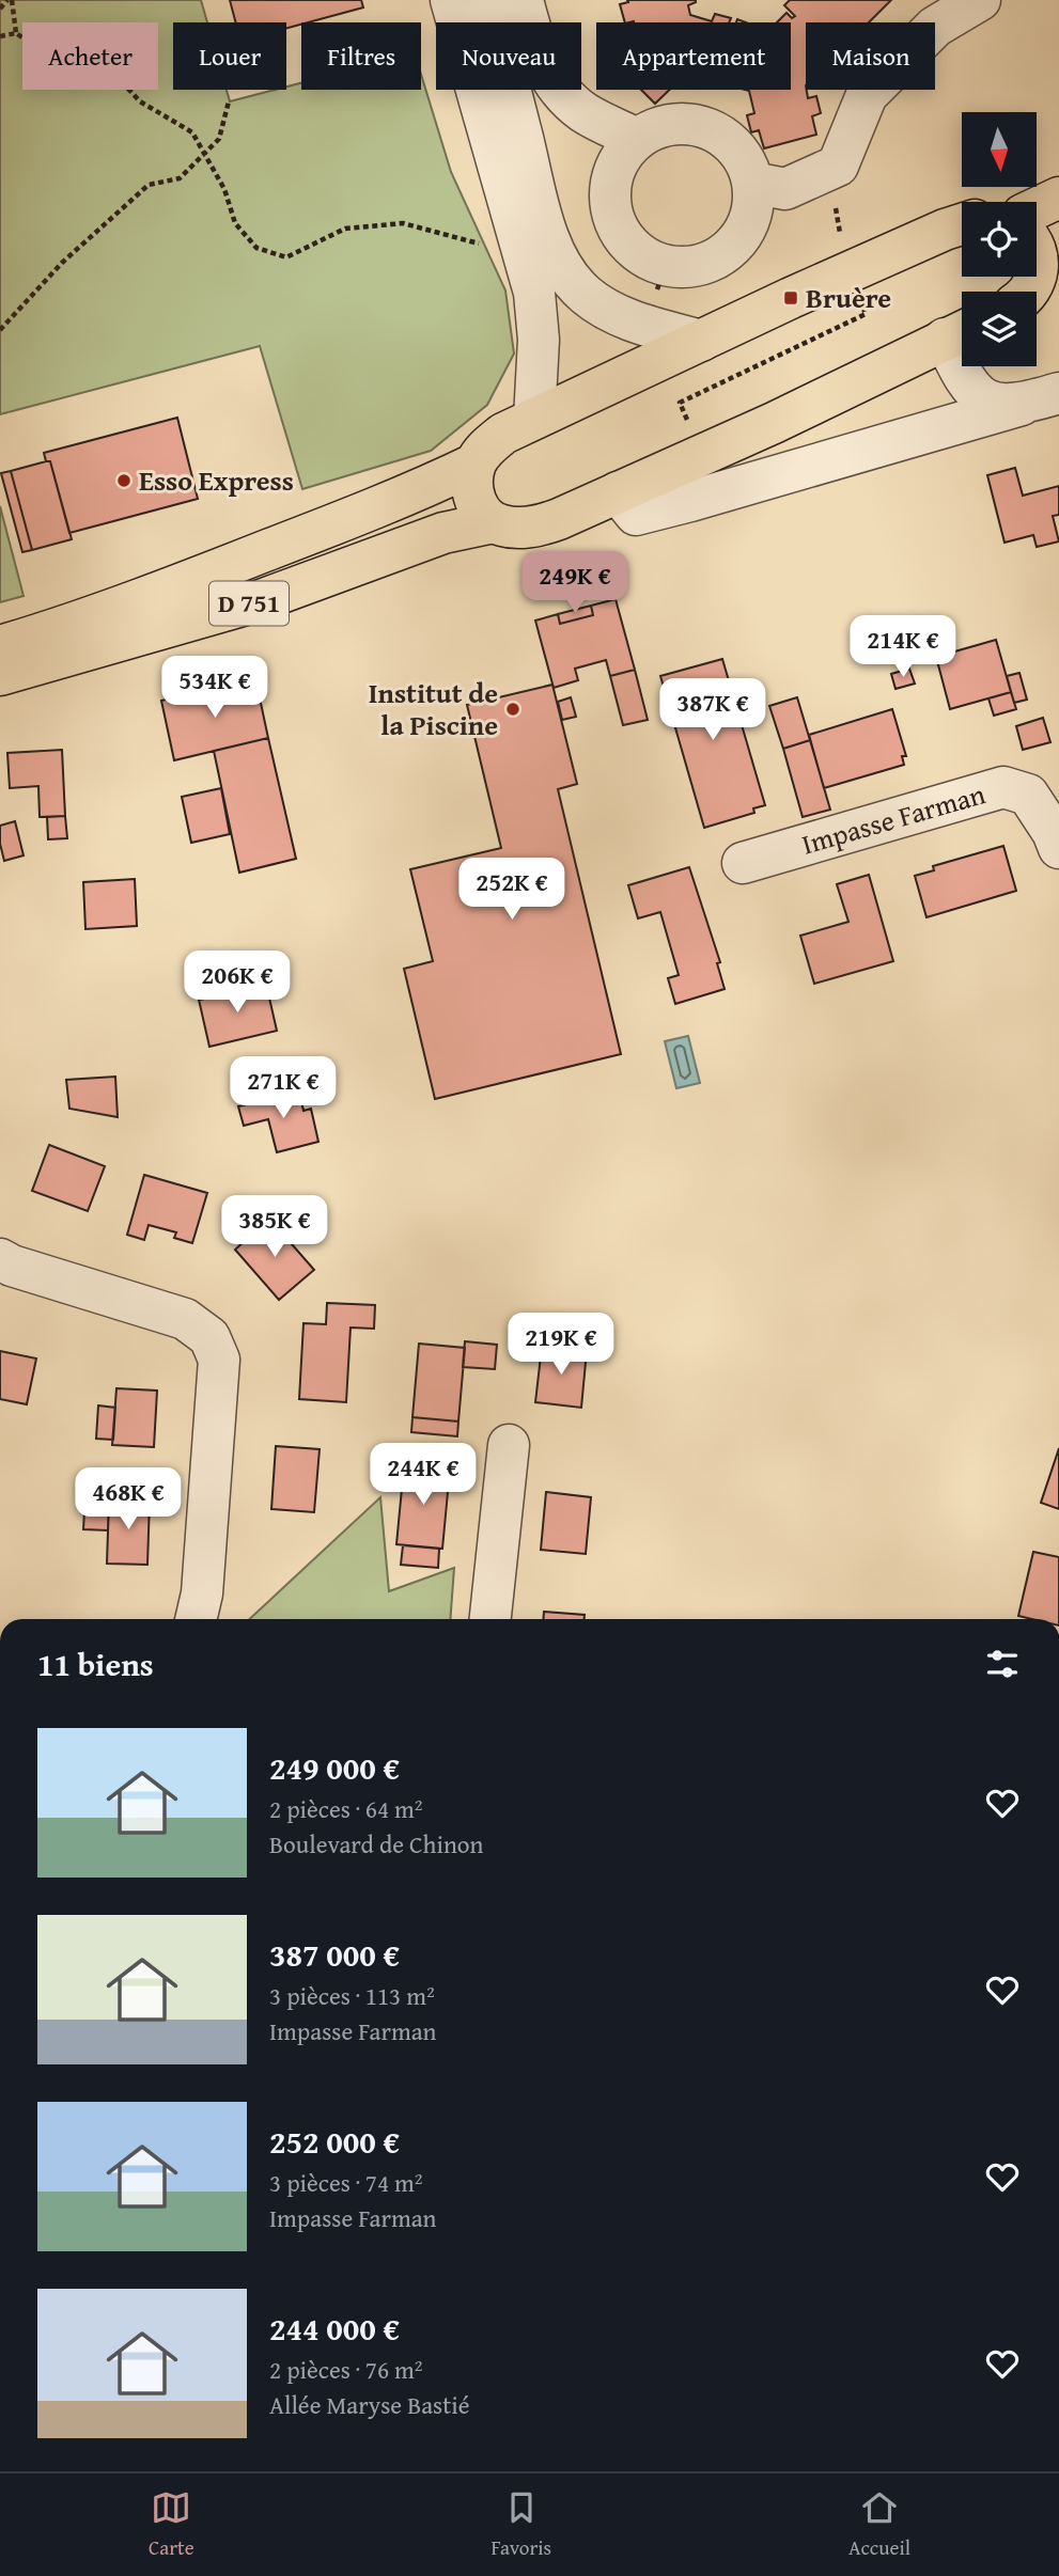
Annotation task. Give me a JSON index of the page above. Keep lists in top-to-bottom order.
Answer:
{
  "streets": {
    "main road": ["D 751"],
    "street": ["Impasse Farman"]
  },
  "places": {
    "transit": ["Bruère"],
    "other": ["Esso Express", "Institut de la Piscine"]
  },
  "north": "bottom",
  "page": {
    "chip": [
      "Acheter",
      "Louer",
      "Filtres",
      "Nouveau",
      "Appartement",
      "Maison"
    ],
    "price": [
      "249K €",
      "214K €",
      "534K €",
      "387K €",
      "252K €",
      "206K €",
      "271K €",
      "385K €",
      "219K €",
      "244K €",
      "468K €"
    ],
    "heading": "11 biens",
    "list": [
      {
        "name": "249 000 €",
        "note": "2 pièces · 64 m² · Boulevard de Chinon"
      },
      {
        "name": "387 000 €",
        "note": "3 pièces · 113 m² · Impasse Farman"
      },
      {
        "name": "252 000 €",
        "note": "3 pièces · 74 m² · Impasse Farman"
      },
      {
        "name": "244 000 €",
        "note": "2 pièces · 76 m² · Allée Maryse Bastié"
      }
    ],
    "tabs": ["Carte", "Favoris", "Accueil"]
  }
}
